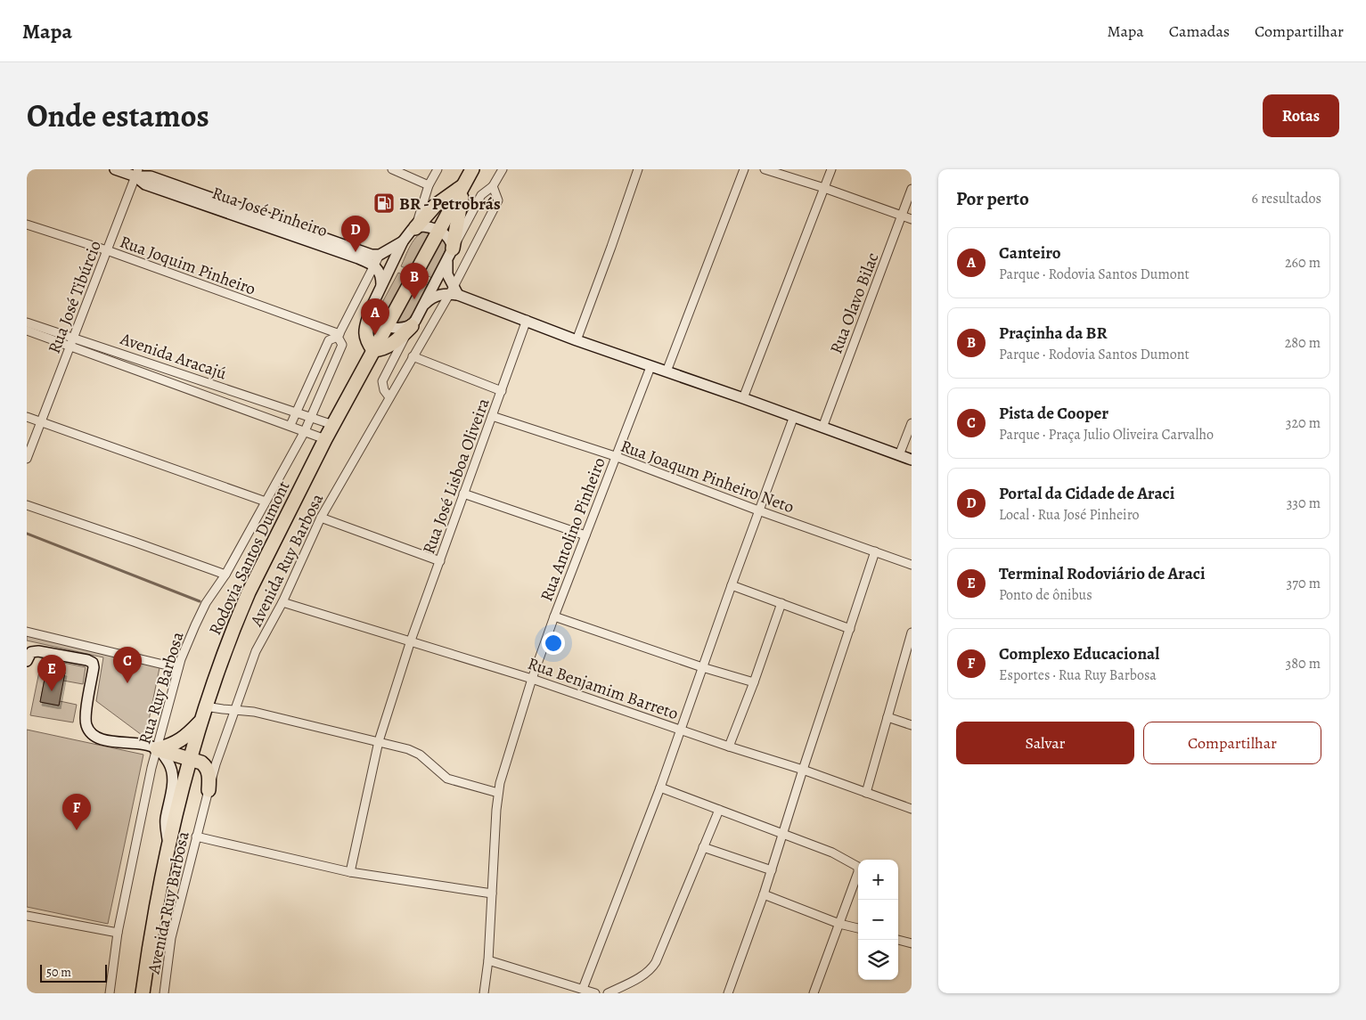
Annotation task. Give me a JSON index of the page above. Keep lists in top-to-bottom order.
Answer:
{
  "streets": {
    "highway": ["Rodovia Santos Dumont"],
    "main road": ["Rua José Pinheiro"],
    "street": [
      "Rua Joquim Pinheiro",
      "Rua José Tibúrcio",
      "Rua Olavo Bilac",
      "Avenida Aracajú",
      "Rua José Lisboa Oliveira",
      "Rua Joaqum Pinheiro Neto",
      "Rua Antolino Pinheiro",
      "Avenida Ruy Barbosa",
      "Rua Ruy Barbosa",
      "Rua Benjamim Barreto"
    ]
  },
  "crossings": [
    ["Rua José Pinheiro", "Rua José Tibúrcio"],
    ["Rua Joquim Pinheiro", "Rua José Tibúrcio"],
    ["Rua Joquim Pinheiro", "Rua Ruy Barbosa"],
    ["Rua José Tibúrcio", "Avenida Aracajú"],
    ["Avenida Aracajú", "Rodovia Santos Dumont"],
    ["Avenida Aracajú", "Rua Ruy Barbosa"],
    ["Rua José Lisboa Oliveira", "Rua Joaqum Pinheiro Neto"],
    ["Rua José Lisboa Oliveira", "Rua Benjamim Barreto"],
    ["Rua Joaqum Pinheiro Neto", "Rua Antolino Pinheiro"],
    ["Rua Antolino Pinheiro", "Rua Benjamim Barreto"],
    ["Avenida Ruy Barbosa", "Rua Benjamim Barreto"]
  ],
  "places": {
    "fuel station": ["BR - Petrobrás"]
  },
  "scale_bar": "50 m",
  "page": {
    "header": "Mapa",
    "nav": ["Mapa", "Camadas", "Compartilhar"],
    "title": "Onde estamos",
    "buttons": [
      "Rotas",
      ["Salvar", "Compartilhar"]
    ],
    "heading": ["Por perto", "6 resultados"],
    "pins": [
      "D",
      "B",
      "A",
      "C",
      "E",
      "F"
    ],
    "list": [
      {
        "mark": "A",
        "name": "Canteiro",
        "note": "Parque · Rodovia Santos Dumont",
        "value": "260 m"
      },
      {
        "mark": "B",
        "name": "Praçinha da BR",
        "note": "Parque · Rodovia Santos Dumont",
        "value": "280 m"
      },
      {
        "mark": "C",
        "name": "Pista de Cooper",
        "note": "Parque · Praça Julio Oliveira Carvalho",
        "value": "320 m"
      },
      {
        "mark": "D",
        "name": "Portal da Cidade de Araci",
        "note": "Local · Rua José Pinheiro",
        "value": "330 m"
      },
      {
        "mark": "E",
        "name": "Terminal Rodoviário de Araci",
        "note": "Ponto de ônibus",
        "value": "370 m"
      },
      {
        "mark": "F",
        "name": "Complexo Educacional",
        "note": "Esportes · Rua Ruy Barbosa",
        "value": "380 m"
      }
    ],
    "map_buttons": ["+", "−"],
    "scale": "50 m"
  }
}
